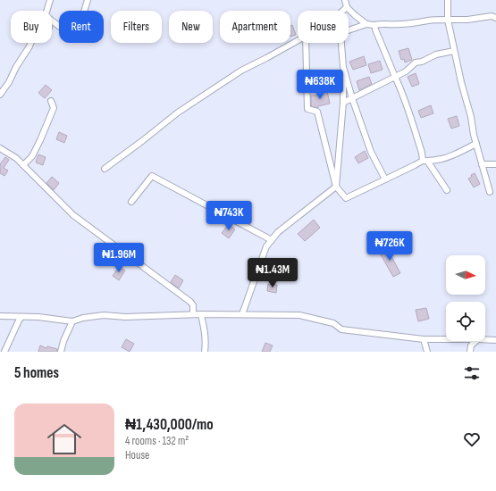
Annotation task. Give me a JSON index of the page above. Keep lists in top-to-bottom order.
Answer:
{
  "north": "right",
  "page": {
    "chip": [
      "Buy",
      "Rent",
      "Filters",
      "New",
      "Apartment",
      "House"
    ],
    "price": [
      "₦638K",
      "₦743K",
      "₦726K",
      "₦1.96M",
      "₦1.43M"
    ],
    "heading": "5 homes",
    "list": [
      {
        "name": "₦1,430,000/mo",
        "note": "4 rooms · 132 m² · House"
      }
    ]
  }
}
